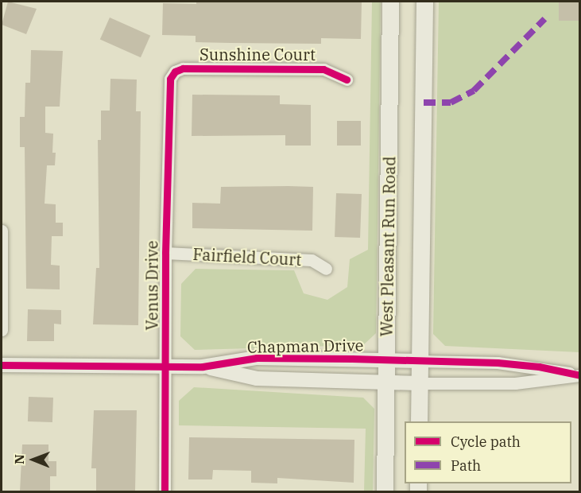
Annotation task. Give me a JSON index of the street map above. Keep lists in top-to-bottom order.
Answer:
{
  "streets": {
    "main road": ["West Pleasant Run Road"],
    "street": [
      "Sunshine Court",
      "Fairfield Court",
      "Venus Drive",
      "Chapman Drive"
    ]
  },
  "crossings": [
    ["Sunshine Court", "Venus Drive"],
    ["West Pleasant Run Road", "Chapman Drive"],
    ["Fairfield Court", "Venus Drive"],
    ["Venus Drive", "Chapman Drive"]
  ],
  "legend": ["Cycle path", "Path"],
  "north": "left"
}
